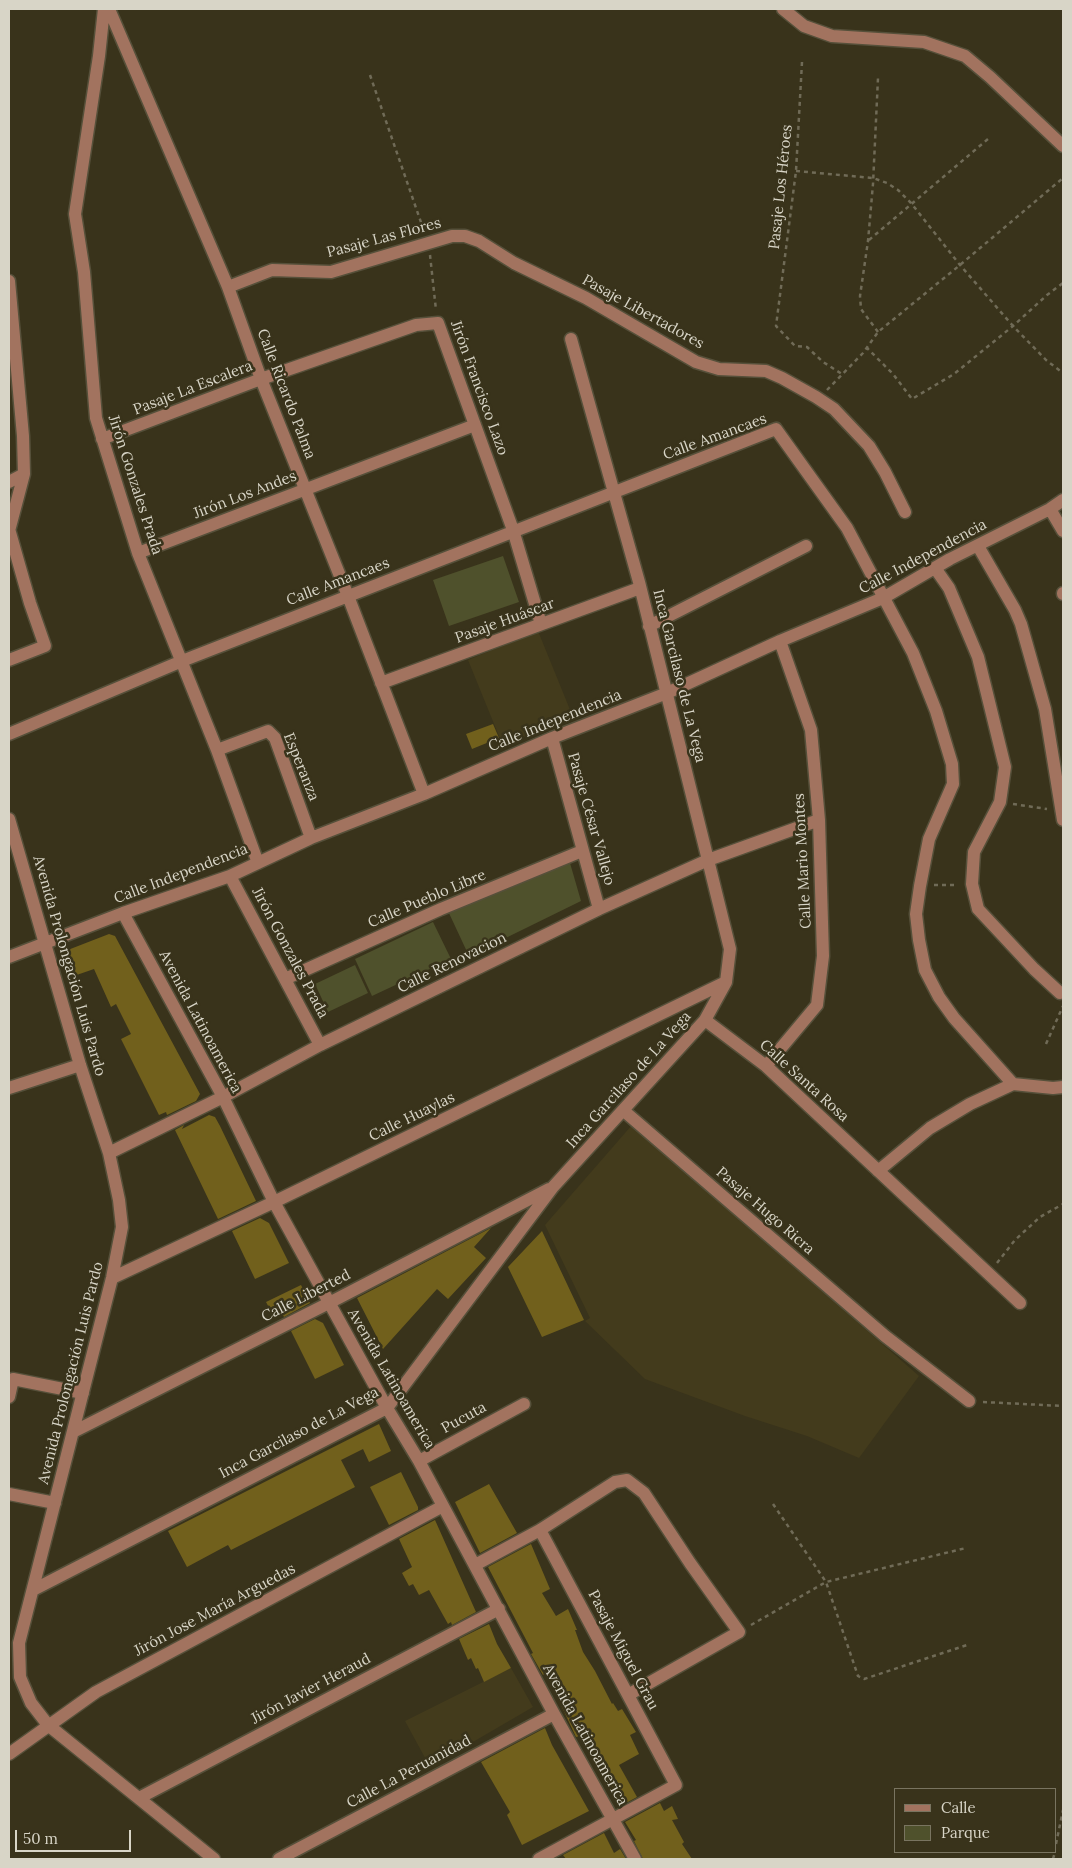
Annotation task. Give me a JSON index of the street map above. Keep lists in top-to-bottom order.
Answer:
{
  "streets": {
    "street": [
      "Pasaje Las Flores",
      "Pasaje Libertadores",
      "Pasaje La Escalera",
      "Jirón Francisco Lazo",
      "Calle Ricardo Palma",
      "Calle Amancaes",
      "Jirón Gonzales Prada",
      "Jirón Los Andes",
      "Calle Independencia",
      "Pasaje Huáscar",
      "Inca Garcilaso de La Vega",
      "Esperanza",
      "Pasaje César Vallejo",
      "Calle Mario Montes",
      "Calle Pueblo Libre",
      "Calle Renovacion",
      "Avenida Prolongación Luis Pardo",
      "Avenida Latinoamerica",
      "Calle Santa Rosa",
      "Calle Huaylas",
      "Pasaje Hugo Ricra",
      "Calle Liberted",
      "Pucuta",
      "Jirón Jose María Arguedas",
      "Pasaje Miguel Grau",
      "Jirón Javier Heraud",
      "Calle La Peruanidad"
    ],
    "path": ["Pasaje Los Héroes"]
  },
  "crossings": [
    ["Pasaje Las Flores", "Pasaje Libertadores"],
    ["Pasaje Las Flores", "Jirón Francisco Lazo"],
    ["Pasaje Las Flores", "Calle Ricardo Palma"],
    ["Pasaje La Escalera", "Jirón Francisco Lazo"],
    ["Pasaje La Escalera", "Calle Ricardo Palma"],
    ["Pasaje La Escalera", "Jirón Gonzales Prada"],
    ["Jirón Francisco Lazo", "Calle Amancaes"],
    ["Jirón Francisco Lazo", "Jirón Los Andes"],
    ["Jirón Francisco Lazo", "Pasaje Huáscar"],
    ["Calle Ricardo Palma", "Calle Amancaes"],
    ["Calle Ricardo Palma", "Jirón Los Andes"],
    ["Calle Ricardo Palma", "Calle Independencia"],
    ["Calle Ricardo Palma", "Pasaje Huáscar"],
    ["Calle Amancaes", "Jirón Gonzales Prada"],
    ["Calle Amancaes", "Calle Independencia"],
    ["Calle Amancaes", "Inca Garcilaso de La Vega"],
    ["Jirón Gonzales Prada", "Jirón Los Andes"],
    ["Jirón Gonzales Prada", "Calle Independencia"],
    ["Jirón Gonzales Prada", "Esperanza"],
    ["Jirón Gonzales Prada", "Calle Pueblo Libre"],
    ["Jirón Gonzales Prada", "Calle Renovacion"],
    ["Calle Independencia", "Inca Garcilaso de La Vega"],
    ["Calle Independencia", "Esperanza"],
    ["Calle Independencia", "Pasaje César Vallejo"],
    ["Calle Independencia", "Calle Mario Montes"],
    ["Calle Independencia", "Avenida Prolongación Luis Pardo"],
    ["Calle Independencia", "Avenida Latinoamerica"],
    ["Pasaje Huáscar", "Inca Garcilaso de La Vega"],
    ["Inca Garcilaso de La Vega", "Calle Renovacion"],
    ["Inca Garcilaso de La Vega", "Avenida Prolongación Luis Pardo"],
    ["Inca Garcilaso de La Vega", "Avenida Latinoamerica"],
    ["Inca Garcilaso de La Vega", "Calle Santa Rosa"],
    ["Inca Garcilaso de La Vega", "Calle Huaylas"],
    ["Inca Garcilaso de La Vega", "Pasaje Hugo Ricra"],
    ["Inca Garcilaso de La Vega", "Calle Liberted"],
    ["Pasaje César Vallejo", "Calle Pueblo Libre"],
    ["Pasaje César Vallejo", "Calle Renovacion"],
    ["Calle Mario Montes", "Calle Renovacion"],
    ["Calle Mario Montes", "Calle Santa Rosa"],
    ["Calle Renovacion", "Avenida Prolongación Luis Pardo"],
    ["Calle Renovacion", "Avenida Latinoamerica"],
    ["Avenida Prolongación Luis Pardo", "Calle Huaylas"],
    ["Avenida Prolongación Luis Pardo", "Calle Liberted"],
    ["Avenida Prolongación Luis Pardo", "Jirón Jose María Arguedas"],
    ["Avenida Prolongación Luis Pardo", "Jirón Javier Heraud"],
    ["Avenida Latinoamerica", "Calle Huaylas"],
    ["Avenida Latinoamerica", "Calle Liberted"],
    ["Avenida Latinoamerica", "Pucuta"],
    ["Avenida Latinoamerica", "Jirón Jose María Arguedas"],
    ["Avenida Latinoamerica", "Pasaje Miguel Grau"],
    ["Avenida Latinoamerica", "Jirón Javier Heraud"],
    ["Avenida Latinoamerica", "Calle La Peruanidad"]
  ],
  "legend": ["Calle", "Parque"],
  "scale_bar": "50 m"
}
